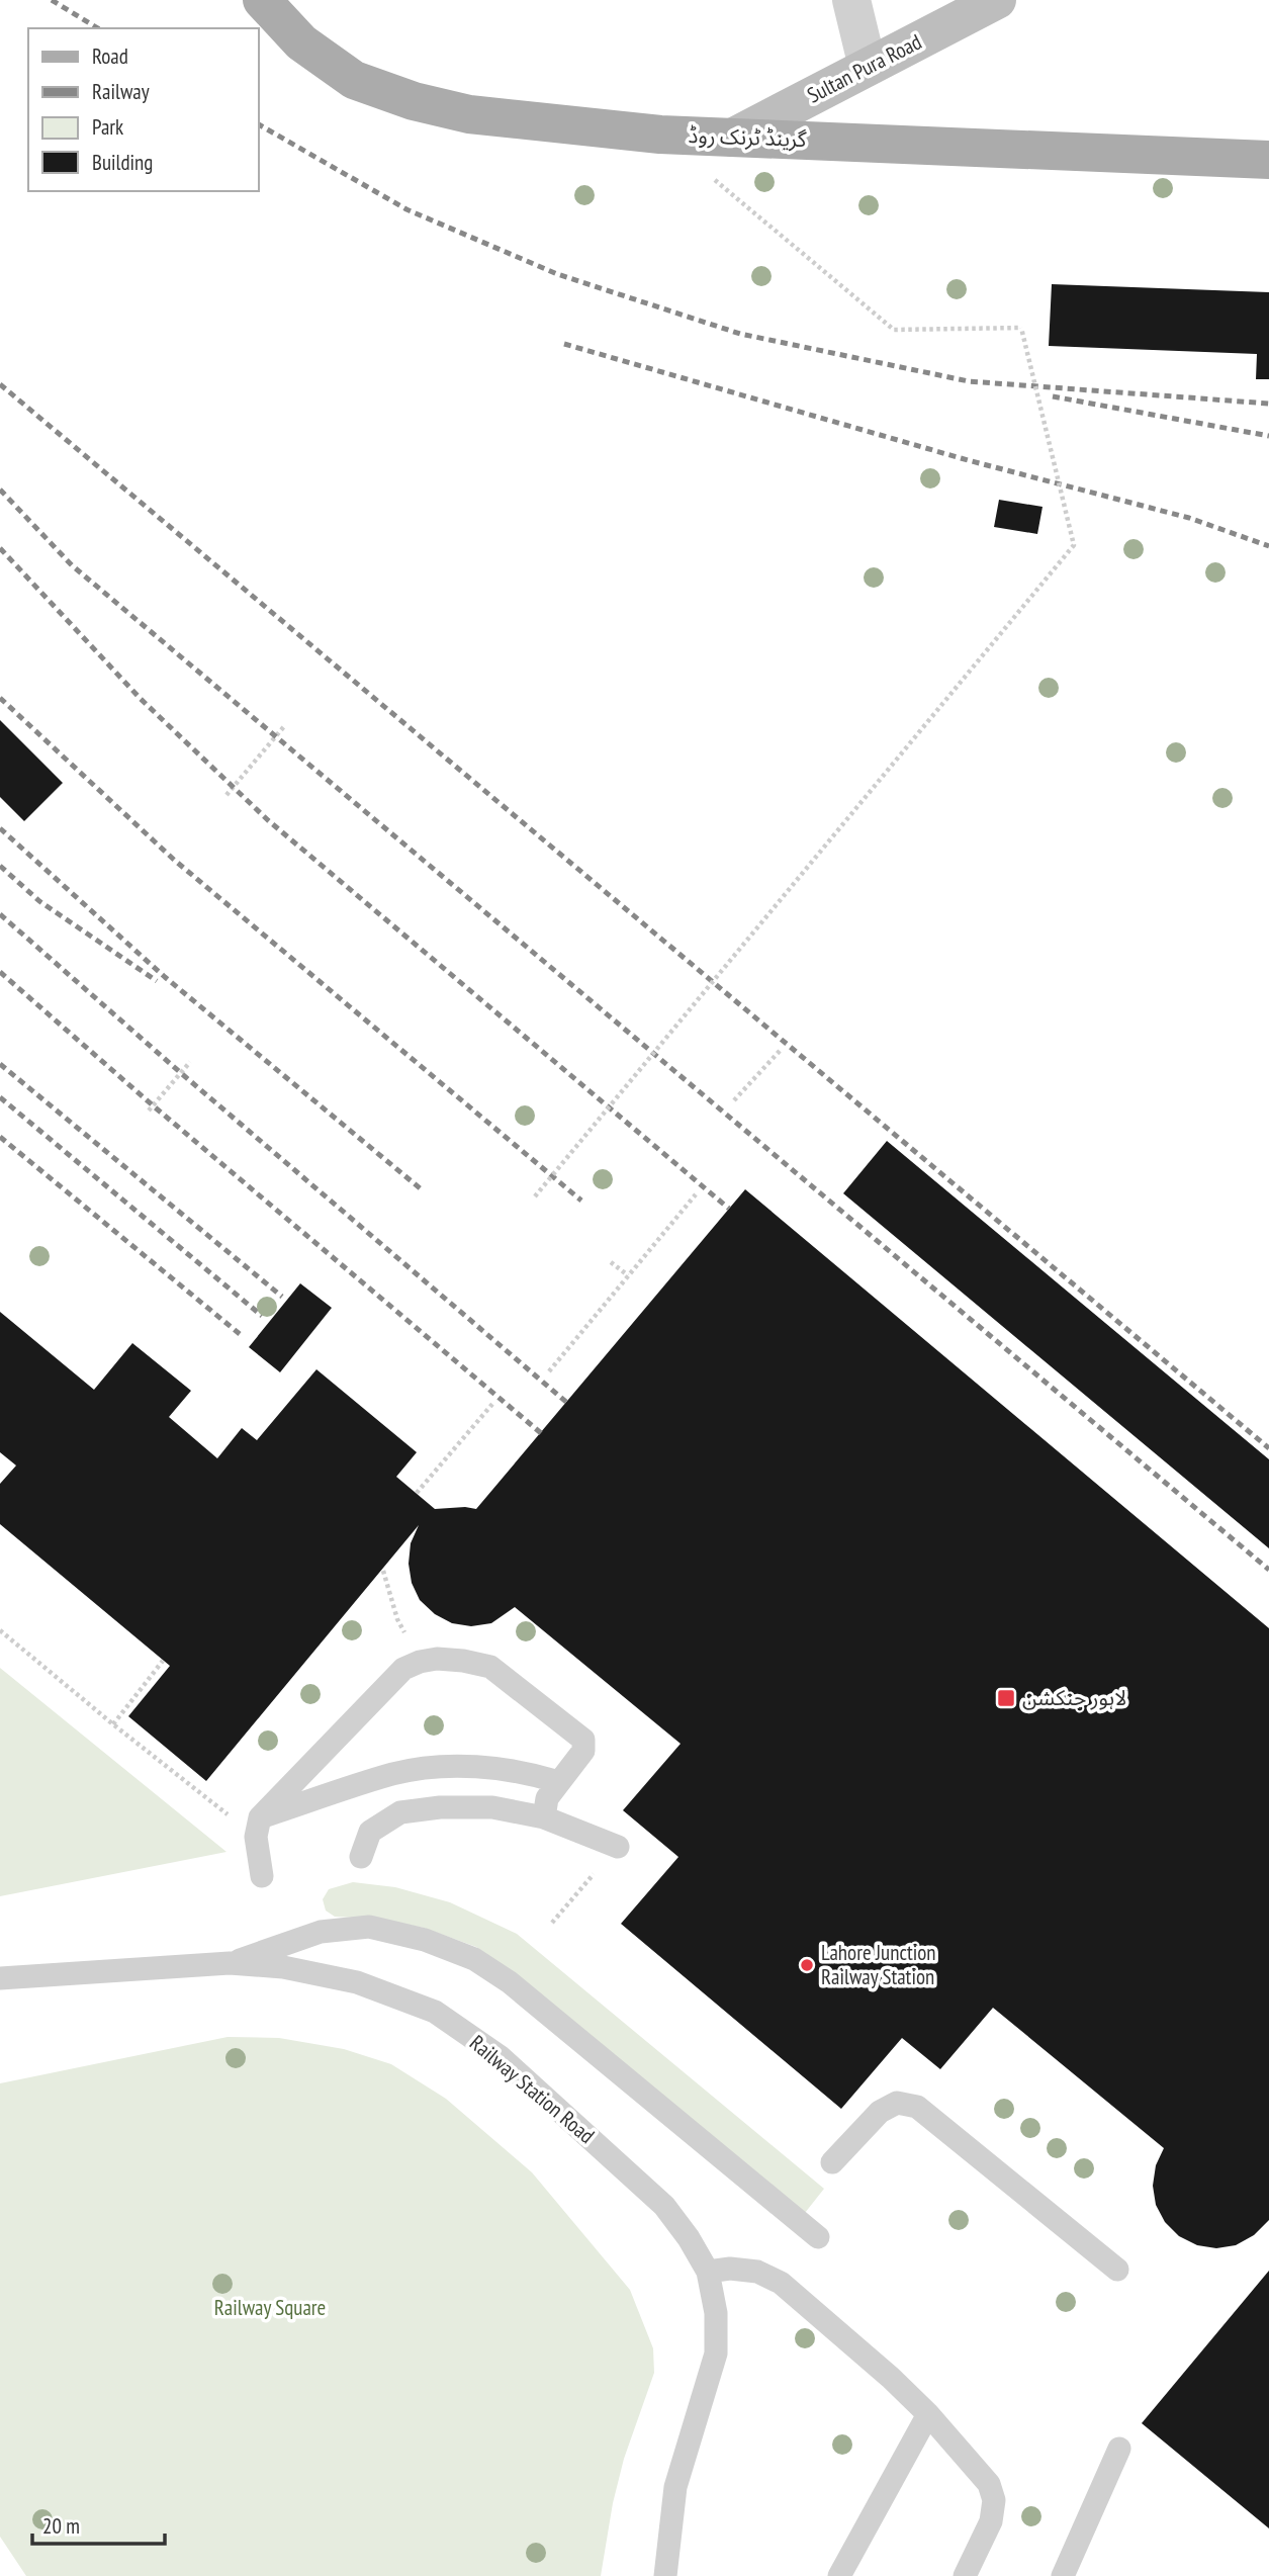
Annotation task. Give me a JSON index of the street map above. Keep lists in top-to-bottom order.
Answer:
{
  "streets": {
    "main road": ["Sultan Pura Road", "گرینڈ ٹرنک روڈ"],
    "lane": ["Railway Station Road"]
  },
  "crossings": [
    ["Sultan Pura Road", "گرینڈ ٹرنک روڈ"]
  ],
  "parks": ["Railway Square"],
  "places": {
    "transit": ["لاہور جنکشن"],
    "other": ["Lahore Junction Railway Station"]
  },
  "legend": [
    "Road",
    "Railway",
    "Park",
    "Building"
  ],
  "scale_bar": "20 m"
}
